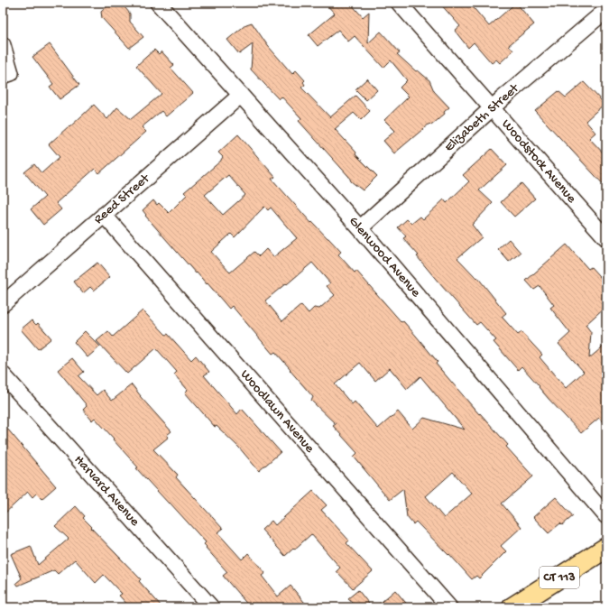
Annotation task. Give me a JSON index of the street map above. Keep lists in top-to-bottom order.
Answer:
{
  "streets": {
    "main road": ["CT 113"],
    "street": [
      "Elizabeth Street",
      "Woodstock Avenue",
      "Reed Street",
      "Glenwood Avenue",
      "Woodlawn Avenue",
      "Harvard Avenue"
    ]
  },
  "crossings": [
    ["Elizabeth Street", "Woodstock Avenue"],
    ["Elizabeth Street", "Glenwood Avenue"],
    ["Reed Street", "Glenwood Avenue"],
    ["Reed Street", "Woodlawn Avenue"]
  ]
}
